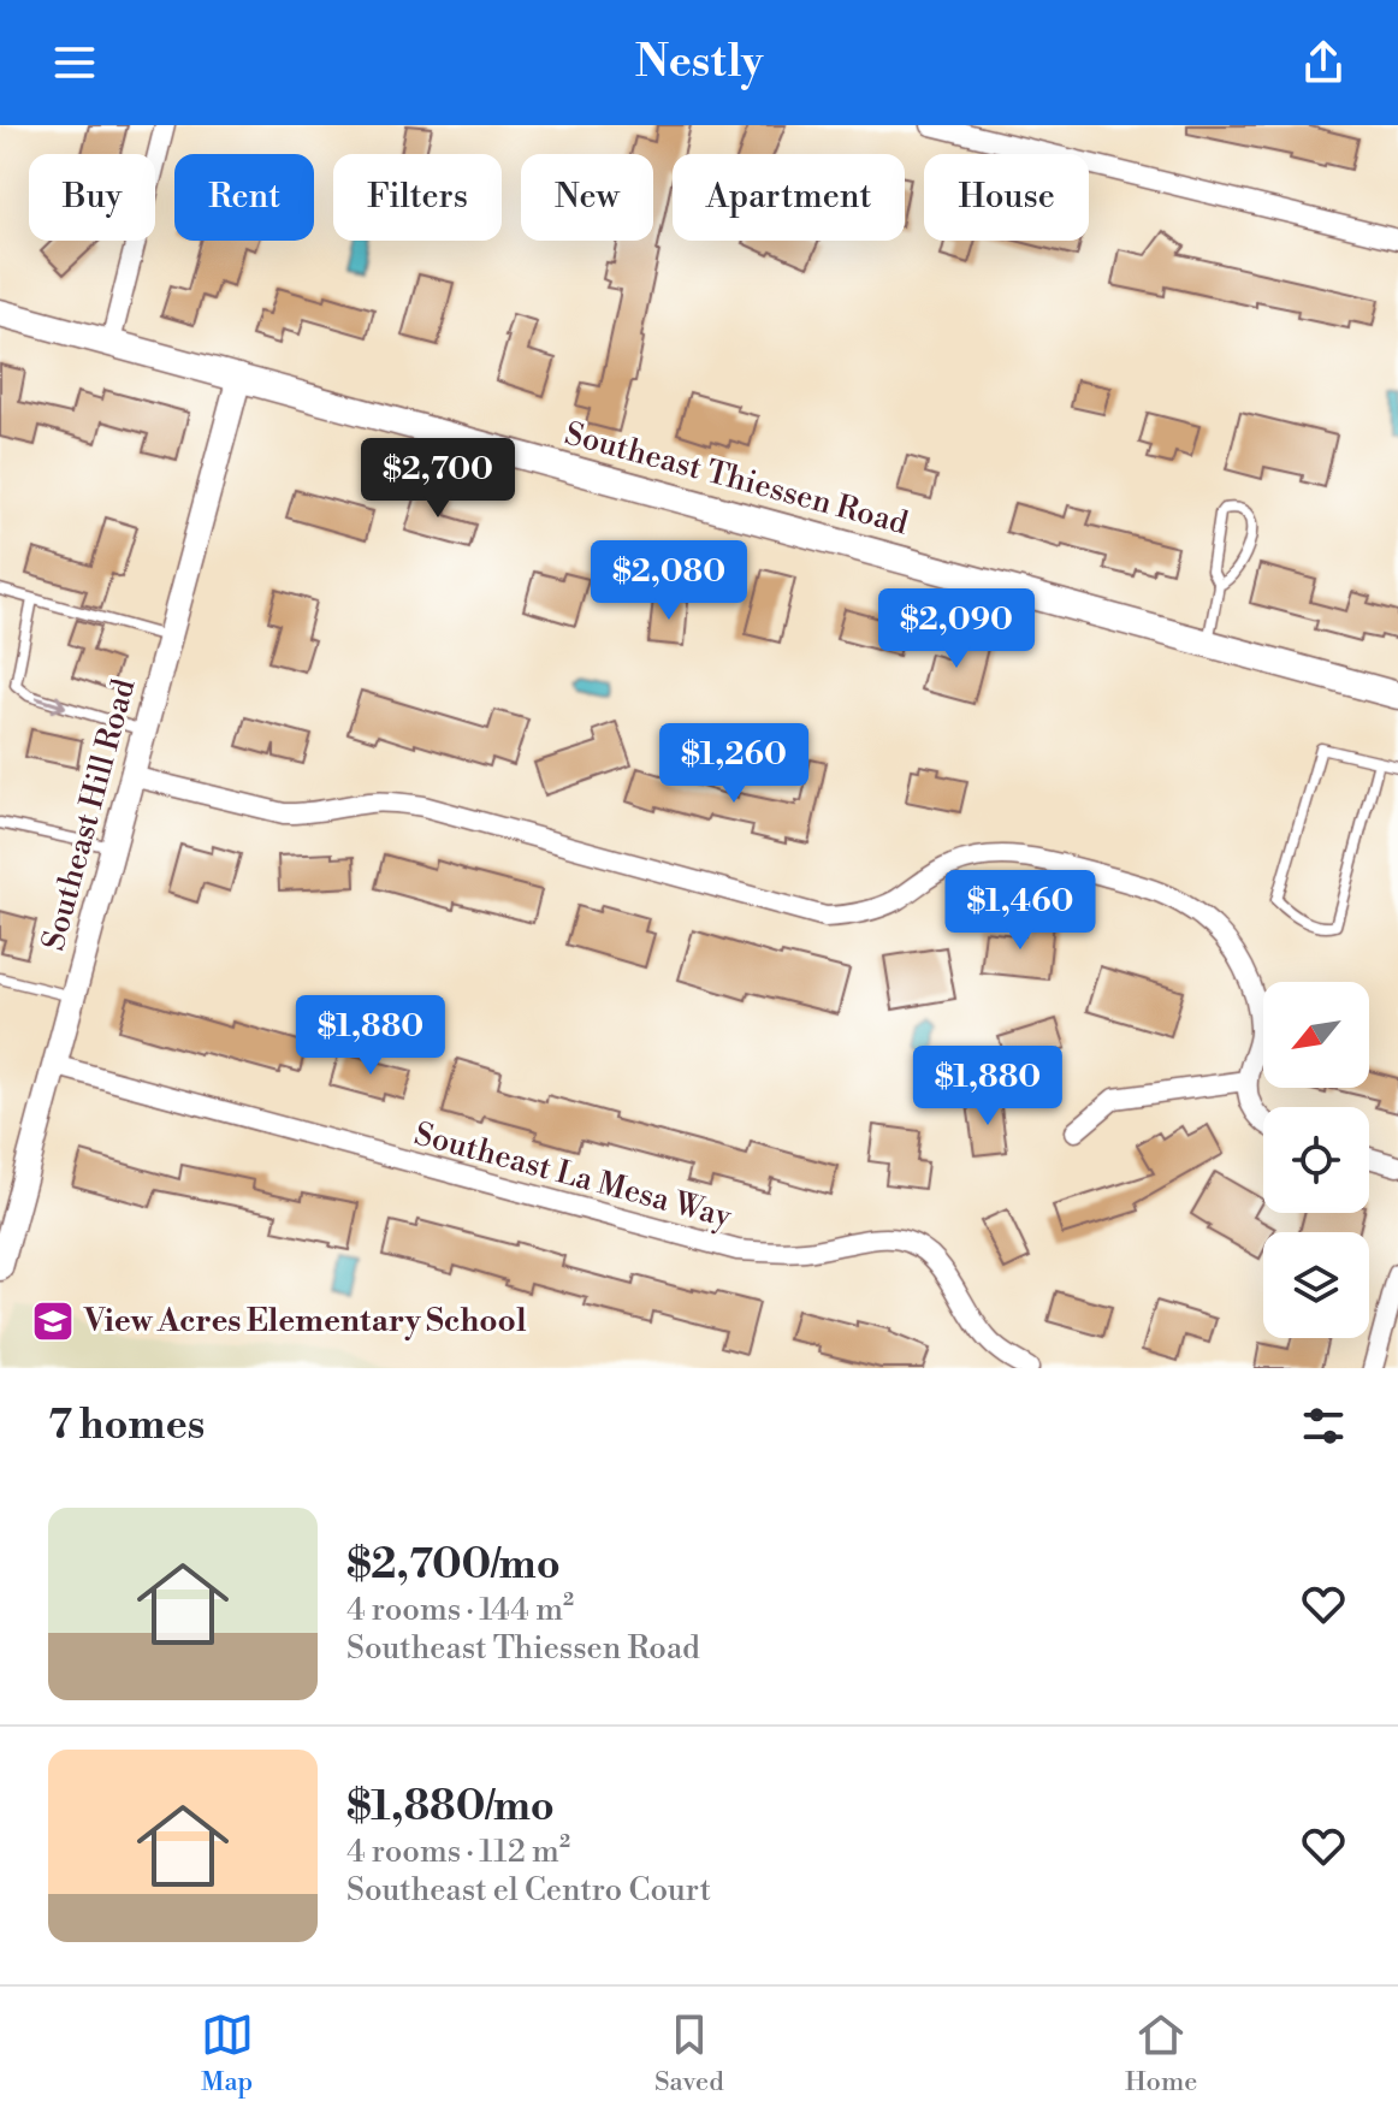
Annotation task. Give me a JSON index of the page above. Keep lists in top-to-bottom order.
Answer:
{
  "streets": {
    "main road": ["Southeast Thiessen Road"],
    "street": ["Southeast Hill Road", "Southeast La Mesa Way"]
  },
  "crossings": [
    ["Southeast Thiessen Road", "Southeast Hill Road"],
    ["Southeast Hill Road", "Southeast La Mesa Way"]
  ],
  "places": {
    "school or university": ["View Acres Elementary School"]
  },
  "north": "bottom left",
  "page": {
    "header": "Nestly",
    "chip": [
      "Buy",
      "Rent",
      "Filters",
      "New",
      "Apartment",
      "House"
    ],
    "price": [
      "$2,700",
      "$2,080",
      "$2,090",
      "$1,260",
      "$1,460",
      "$1,880",
      "$1,880"
    ],
    "heading": "7 homes",
    "list": [
      {
        "name": "$2,700/mo",
        "note": "4 rooms · 144 m² · Southeast Thiessen Road"
      },
      {
        "name": "$1,880/mo",
        "note": "4 rooms · 112 m² · Southeast el Centro Court"
      }
    ],
    "tabs": ["Map", "Saved", "Home"]
  }
}
